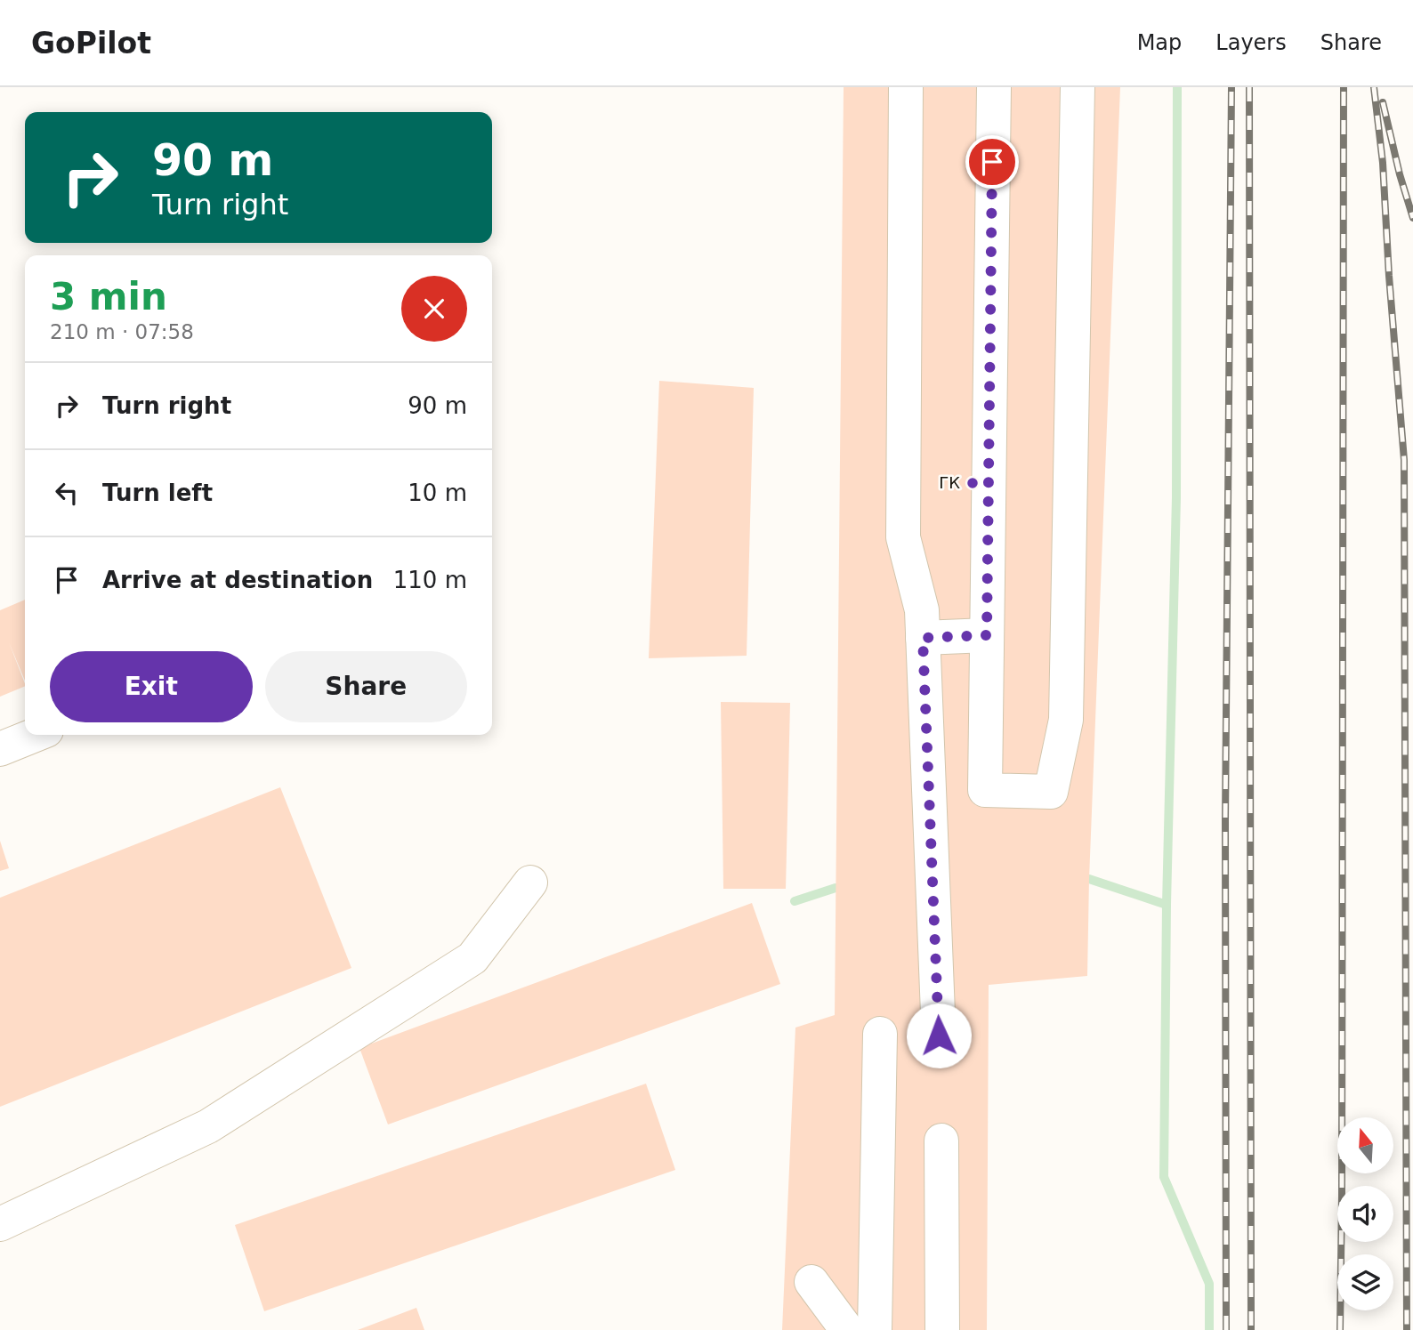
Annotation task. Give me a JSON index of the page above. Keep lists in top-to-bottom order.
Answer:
{
  "places": ["ГК"],
  "north": "top",
  "page": {
    "header": "GoPilot",
    "nav": ["Map", "Layers", "Share"],
    "turn": ["90 m", "Turn right"],
    "heading": ["3 min", "210 m · 07:58"],
    "list": [
      {
        "name": "Turn right",
        "value": "90 m"
      },
      {
        "name": "Turn left",
        "value": "10 m"
      },
      {
        "name": "Arrive at destination",
        "value": "110 m"
      }
    ],
    "buttons": ["Exit", "Share"]
  }
}
